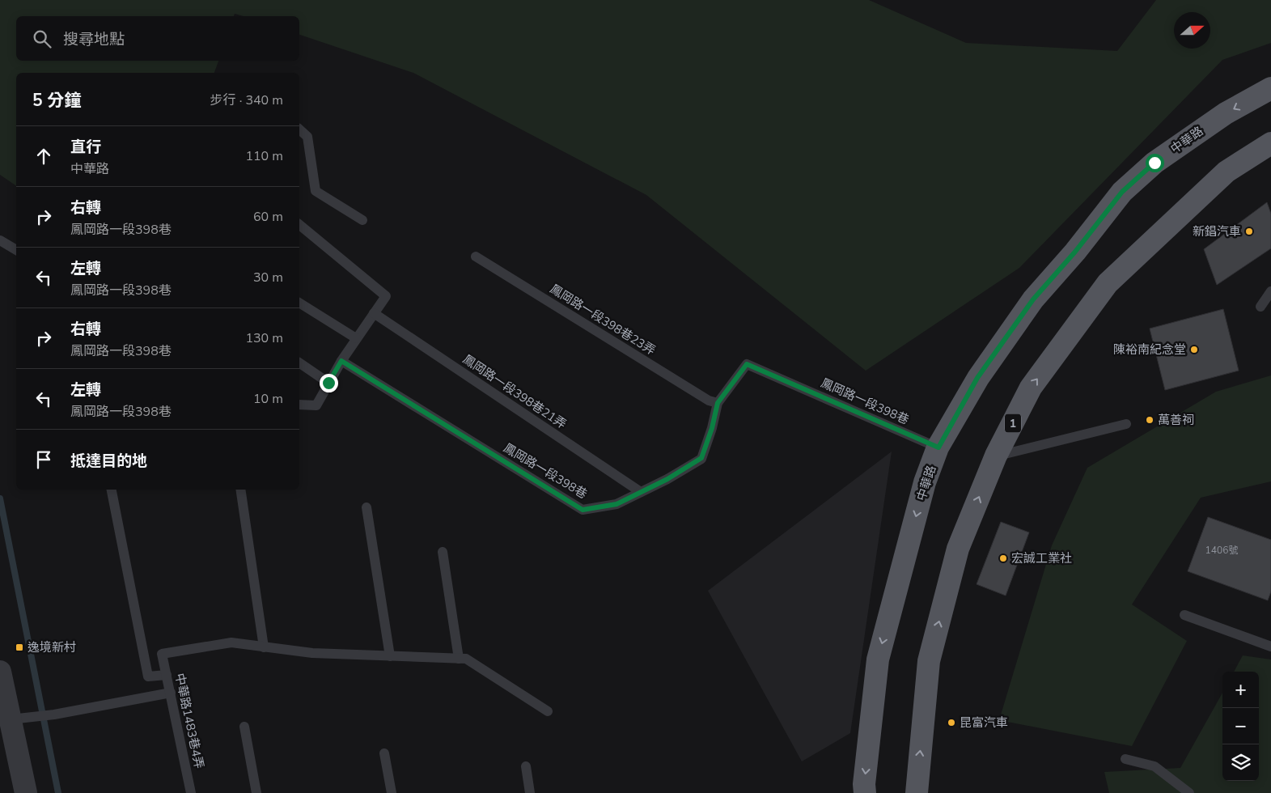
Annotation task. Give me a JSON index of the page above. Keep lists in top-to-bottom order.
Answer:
{
  "streets": {
    "main road": ["中華路", "1"],
    "lane": [
      "鳳岡路一段398巷23弄",
      "鳳岡路一段398巷21弄",
      "鳳岡路一段398巷",
      "中華路1483巷4弄"
    ]
  },
  "crossings": [
    ["中華路", "鳳岡路一段398巷"],
    ["鳳岡路一段398巷23弄", "鳳岡路一段398巷"],
    ["鳳岡路一段398巷21弄", "鳳岡路一段398巷"]
  ],
  "places": {
    "other": [
      "新錩汽車",
      "陳裕南紀念堂",
      "萬善祠",
      "宏誠工業社",
      "昆富汽車"
    ],
    "transit": ["逸境新村"]
  },
  "house_numbers": ["1406號"],
  "north": "right",
  "page": {
    "search": "搜尋地點",
    "heading": ["5 分鐘", "步行 · 340 m"],
    "list": [
      ["直行", "中華路", "110 m"],
      ["右轉", "鳳岡路一段398巷", "60 m"],
      ["左轉", "鳳岡路一段398巷", "30 m"],
      ["右轉", "鳳岡路一段398巷", "130 m"],
      ["左轉", "鳳岡路一段398巷", "10 m"],
      "抵達目的地"
    ],
    "map_buttons": ["+", "−"]
  }
}
